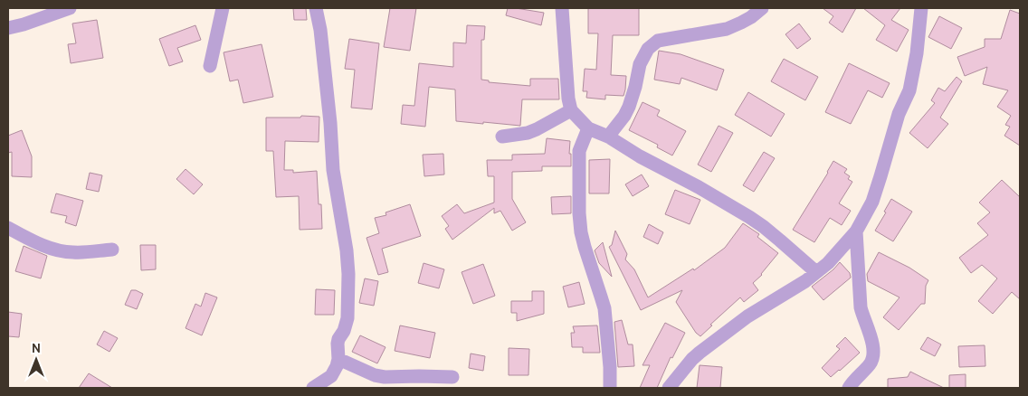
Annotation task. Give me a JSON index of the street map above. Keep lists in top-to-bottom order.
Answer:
{
  "north": "top"
}
